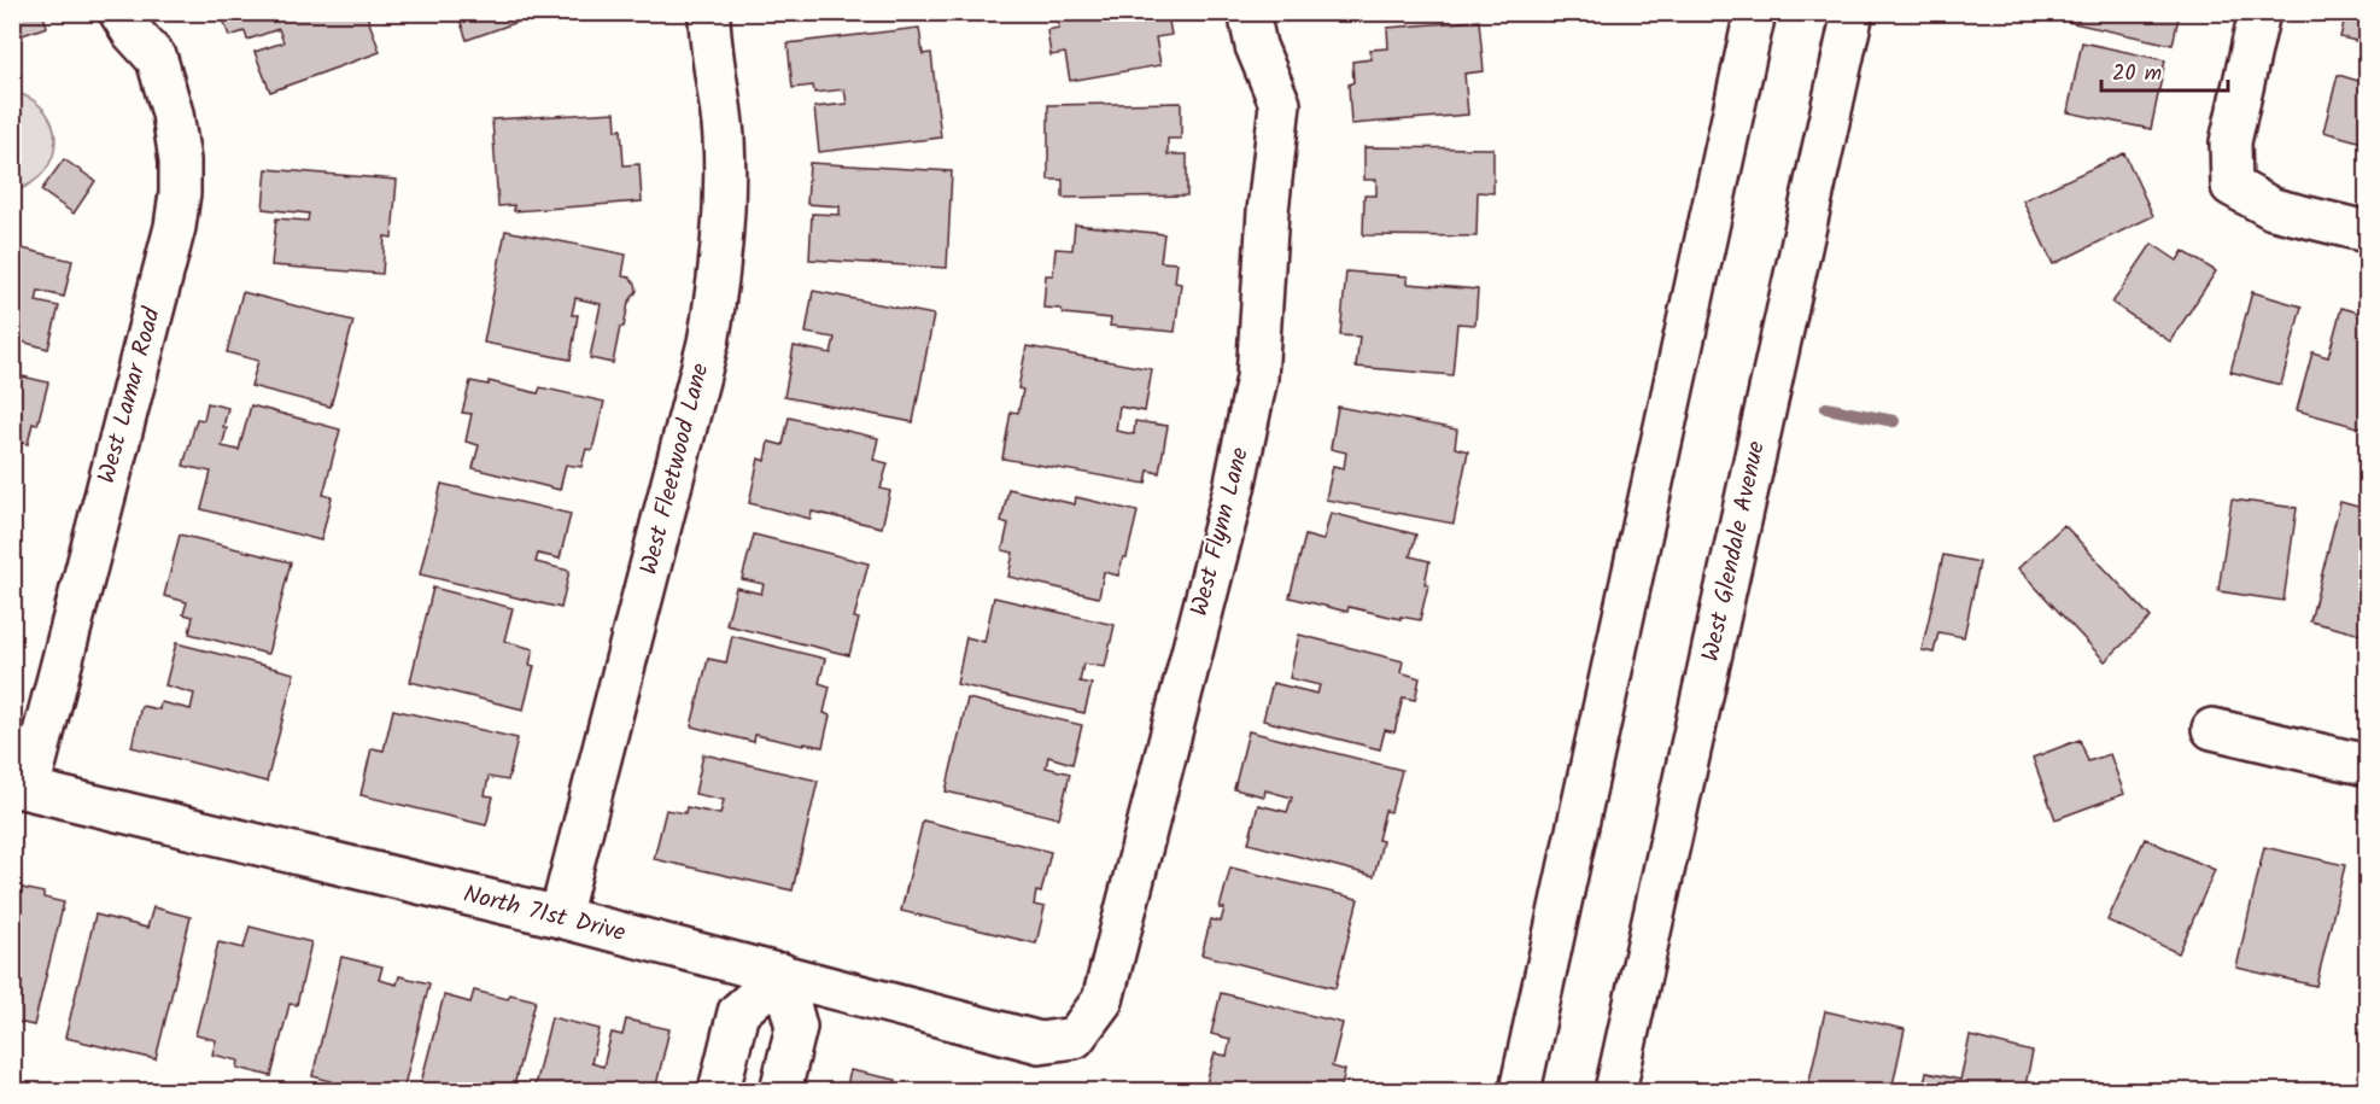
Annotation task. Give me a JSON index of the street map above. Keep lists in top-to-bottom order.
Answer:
{
  "streets": {
    "street": [
      "West Lamar Road",
      "West Fleetwood Lane",
      "West Flynn Lane",
      "West Glendale Avenue",
      "North 71st Drive"
    ]
  },
  "crossings": [
    ["West Lamar Road", "North 71st Drive"],
    ["West Fleetwood Lane", "North 71st Drive"],
    ["West Flynn Lane", "North 71st Drive"]
  ],
  "scale_bar": "20 m"
}
